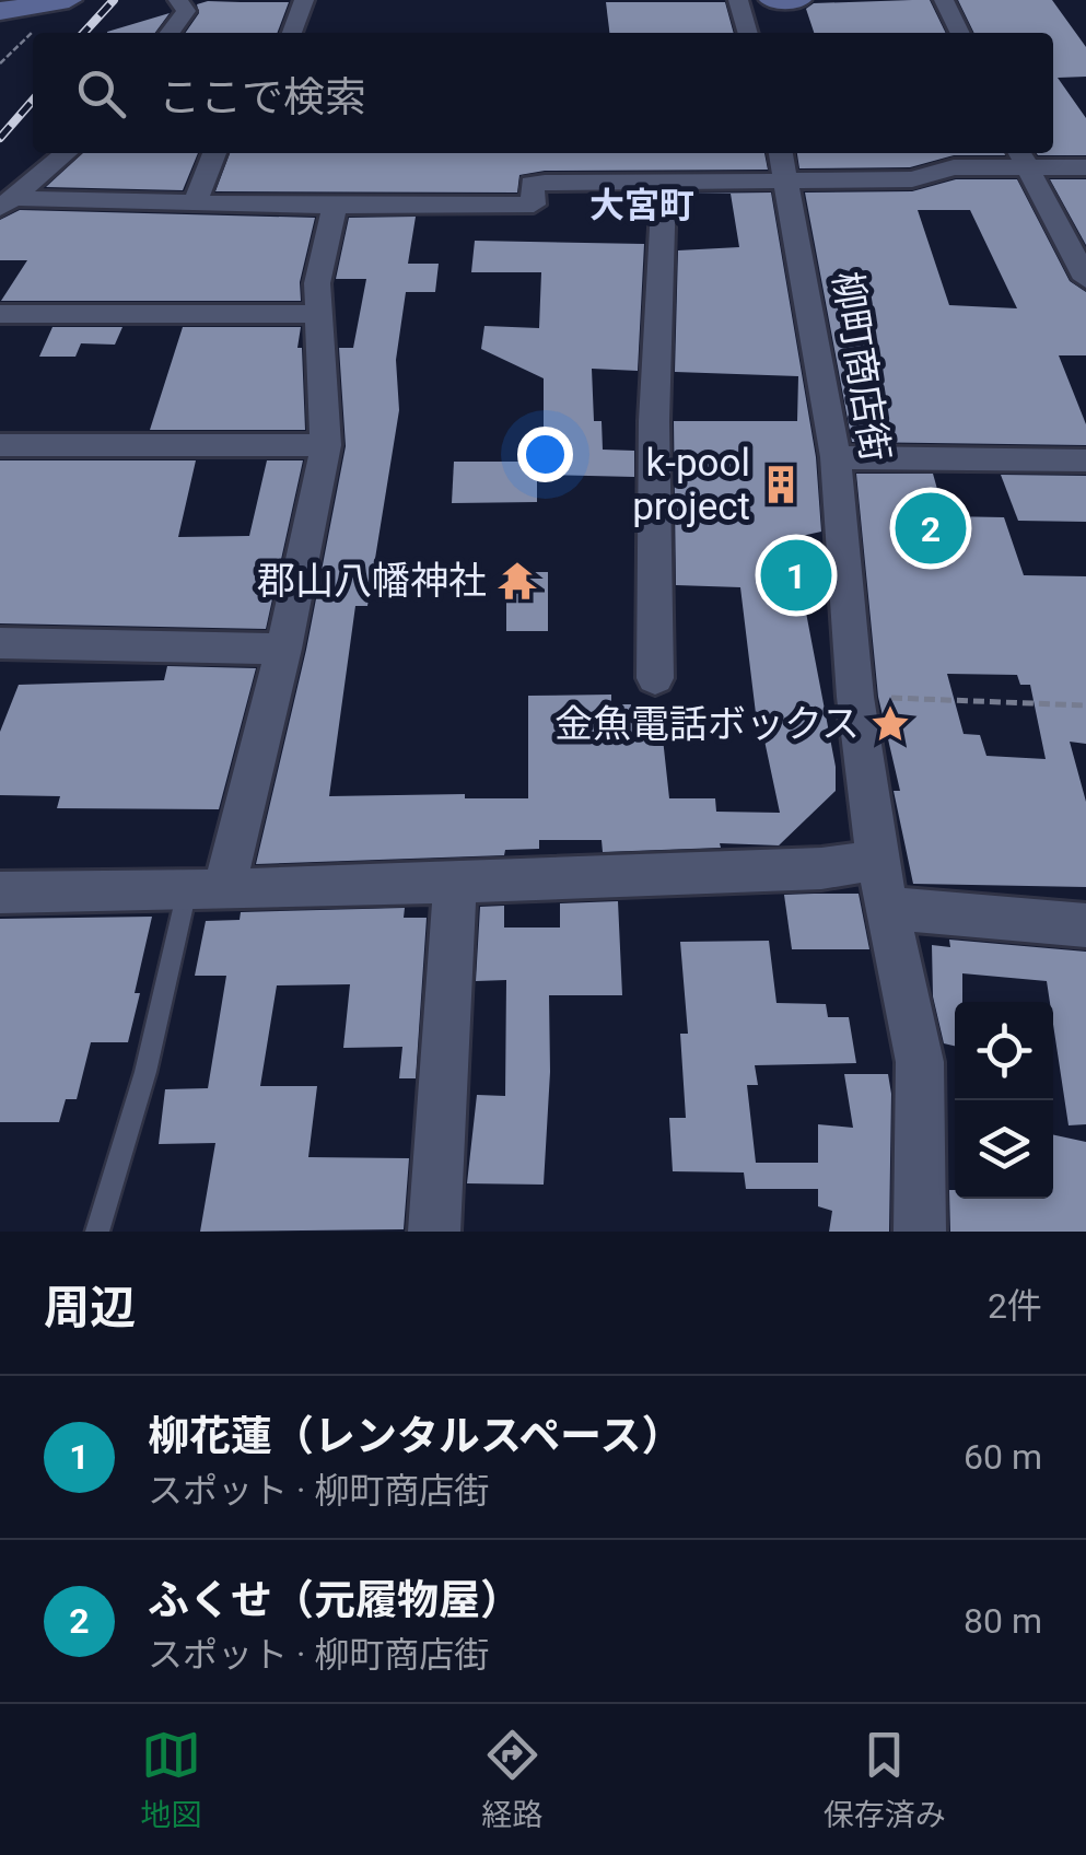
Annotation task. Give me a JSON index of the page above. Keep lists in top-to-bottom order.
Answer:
{
  "streets": {
    "street": ["柳町商店街"]
  },
  "districts": ["大宮町"],
  "places": {
    "building": ["k-pool project"],
    "temple": ["郡山八幡神社"],
    "place": ["金魚電話ボックス"]
  },
  "page": {
    "search": "ここで検索",
    "pins": ["2", "1"],
    "heading": ["周辺", "2件"],
    "list": [
      {
        "mark": "1",
        "name": "柳花蓮（レンタルスペース）",
        "note": "スポット · 柳町商店街",
        "value": "60 m"
      },
      {
        "mark": "2",
        "name": "ふくせ（元履物屋）",
        "note": "スポット · 柳町商店街",
        "value": "80 m"
      }
    ],
    "nav": ["地図", "経路", "保存済み"]
  }
}
